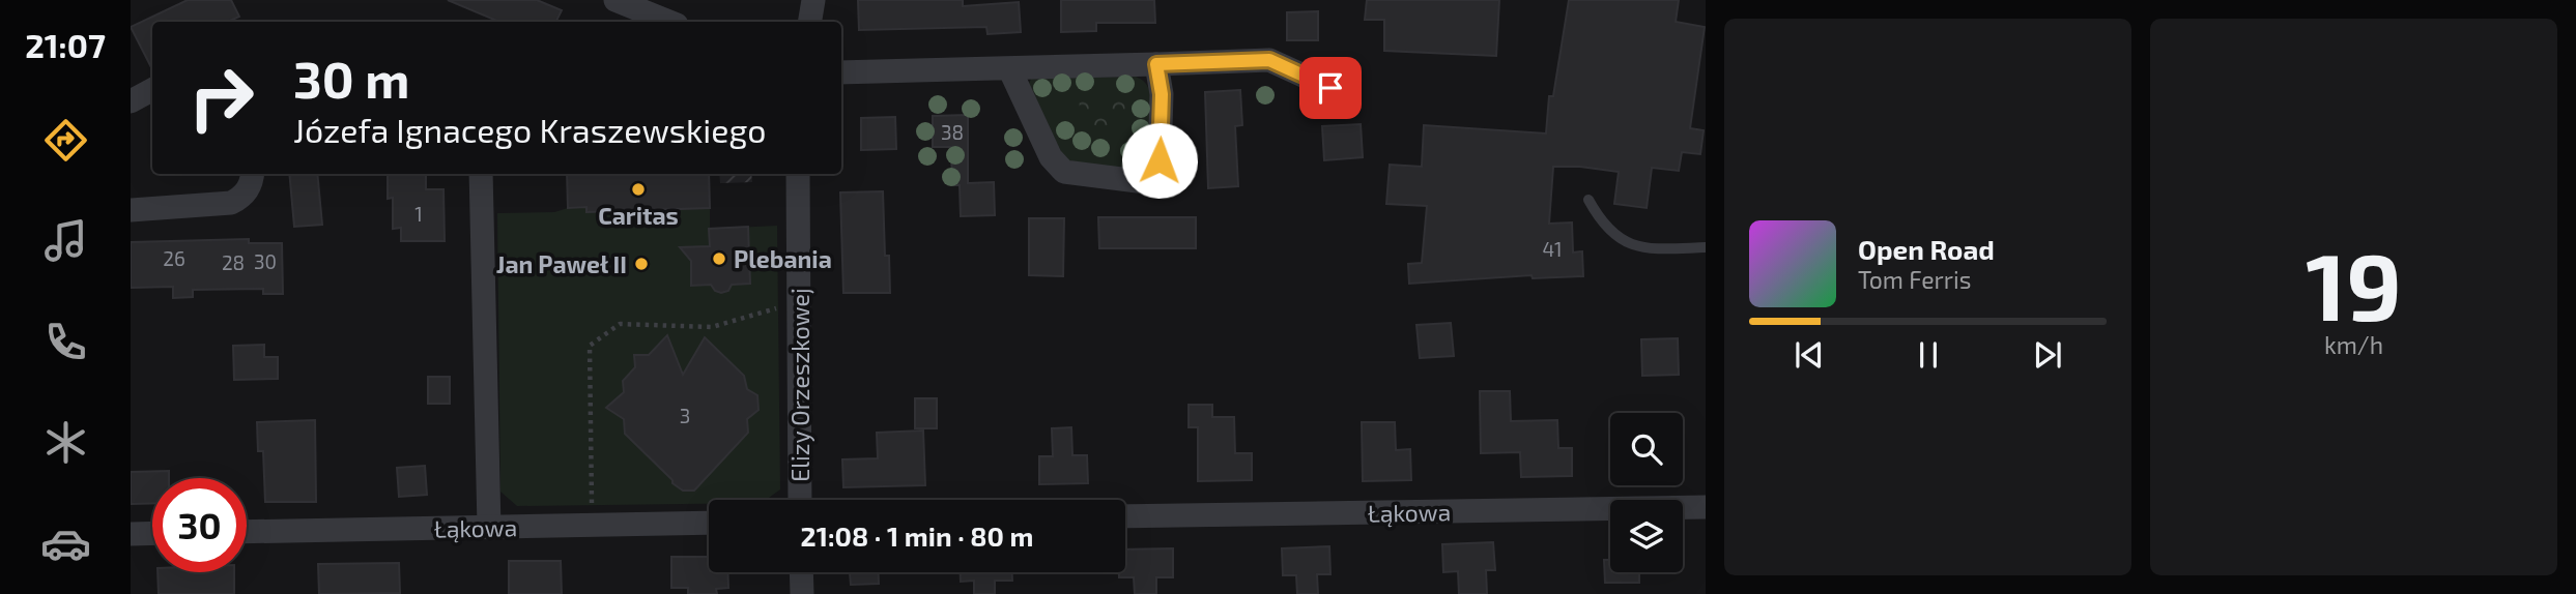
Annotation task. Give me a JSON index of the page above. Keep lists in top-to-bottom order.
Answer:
{
  "streets": {
    "street": ["Elizy Orzeszkowej", "Łąkowa"]
  },
  "places": ["Caritas", "Plebania", "Jan Paweł II"],
  "house_numbers": [
    "38",
    "1",
    "41",
    "26",
    "30",
    "28",
    "3"
  ],
  "page": {
    "tabs": "21:07",
    "tile": ["19", "km/h"],
    "turn": ["30 m", "Józefa Ignacego Kraszewskiego"],
    "song": ["Open Road", "Tom Ferris"],
    "limit": "30",
    "trip": "21:08 · 1 min · 80 m"
  }
}
